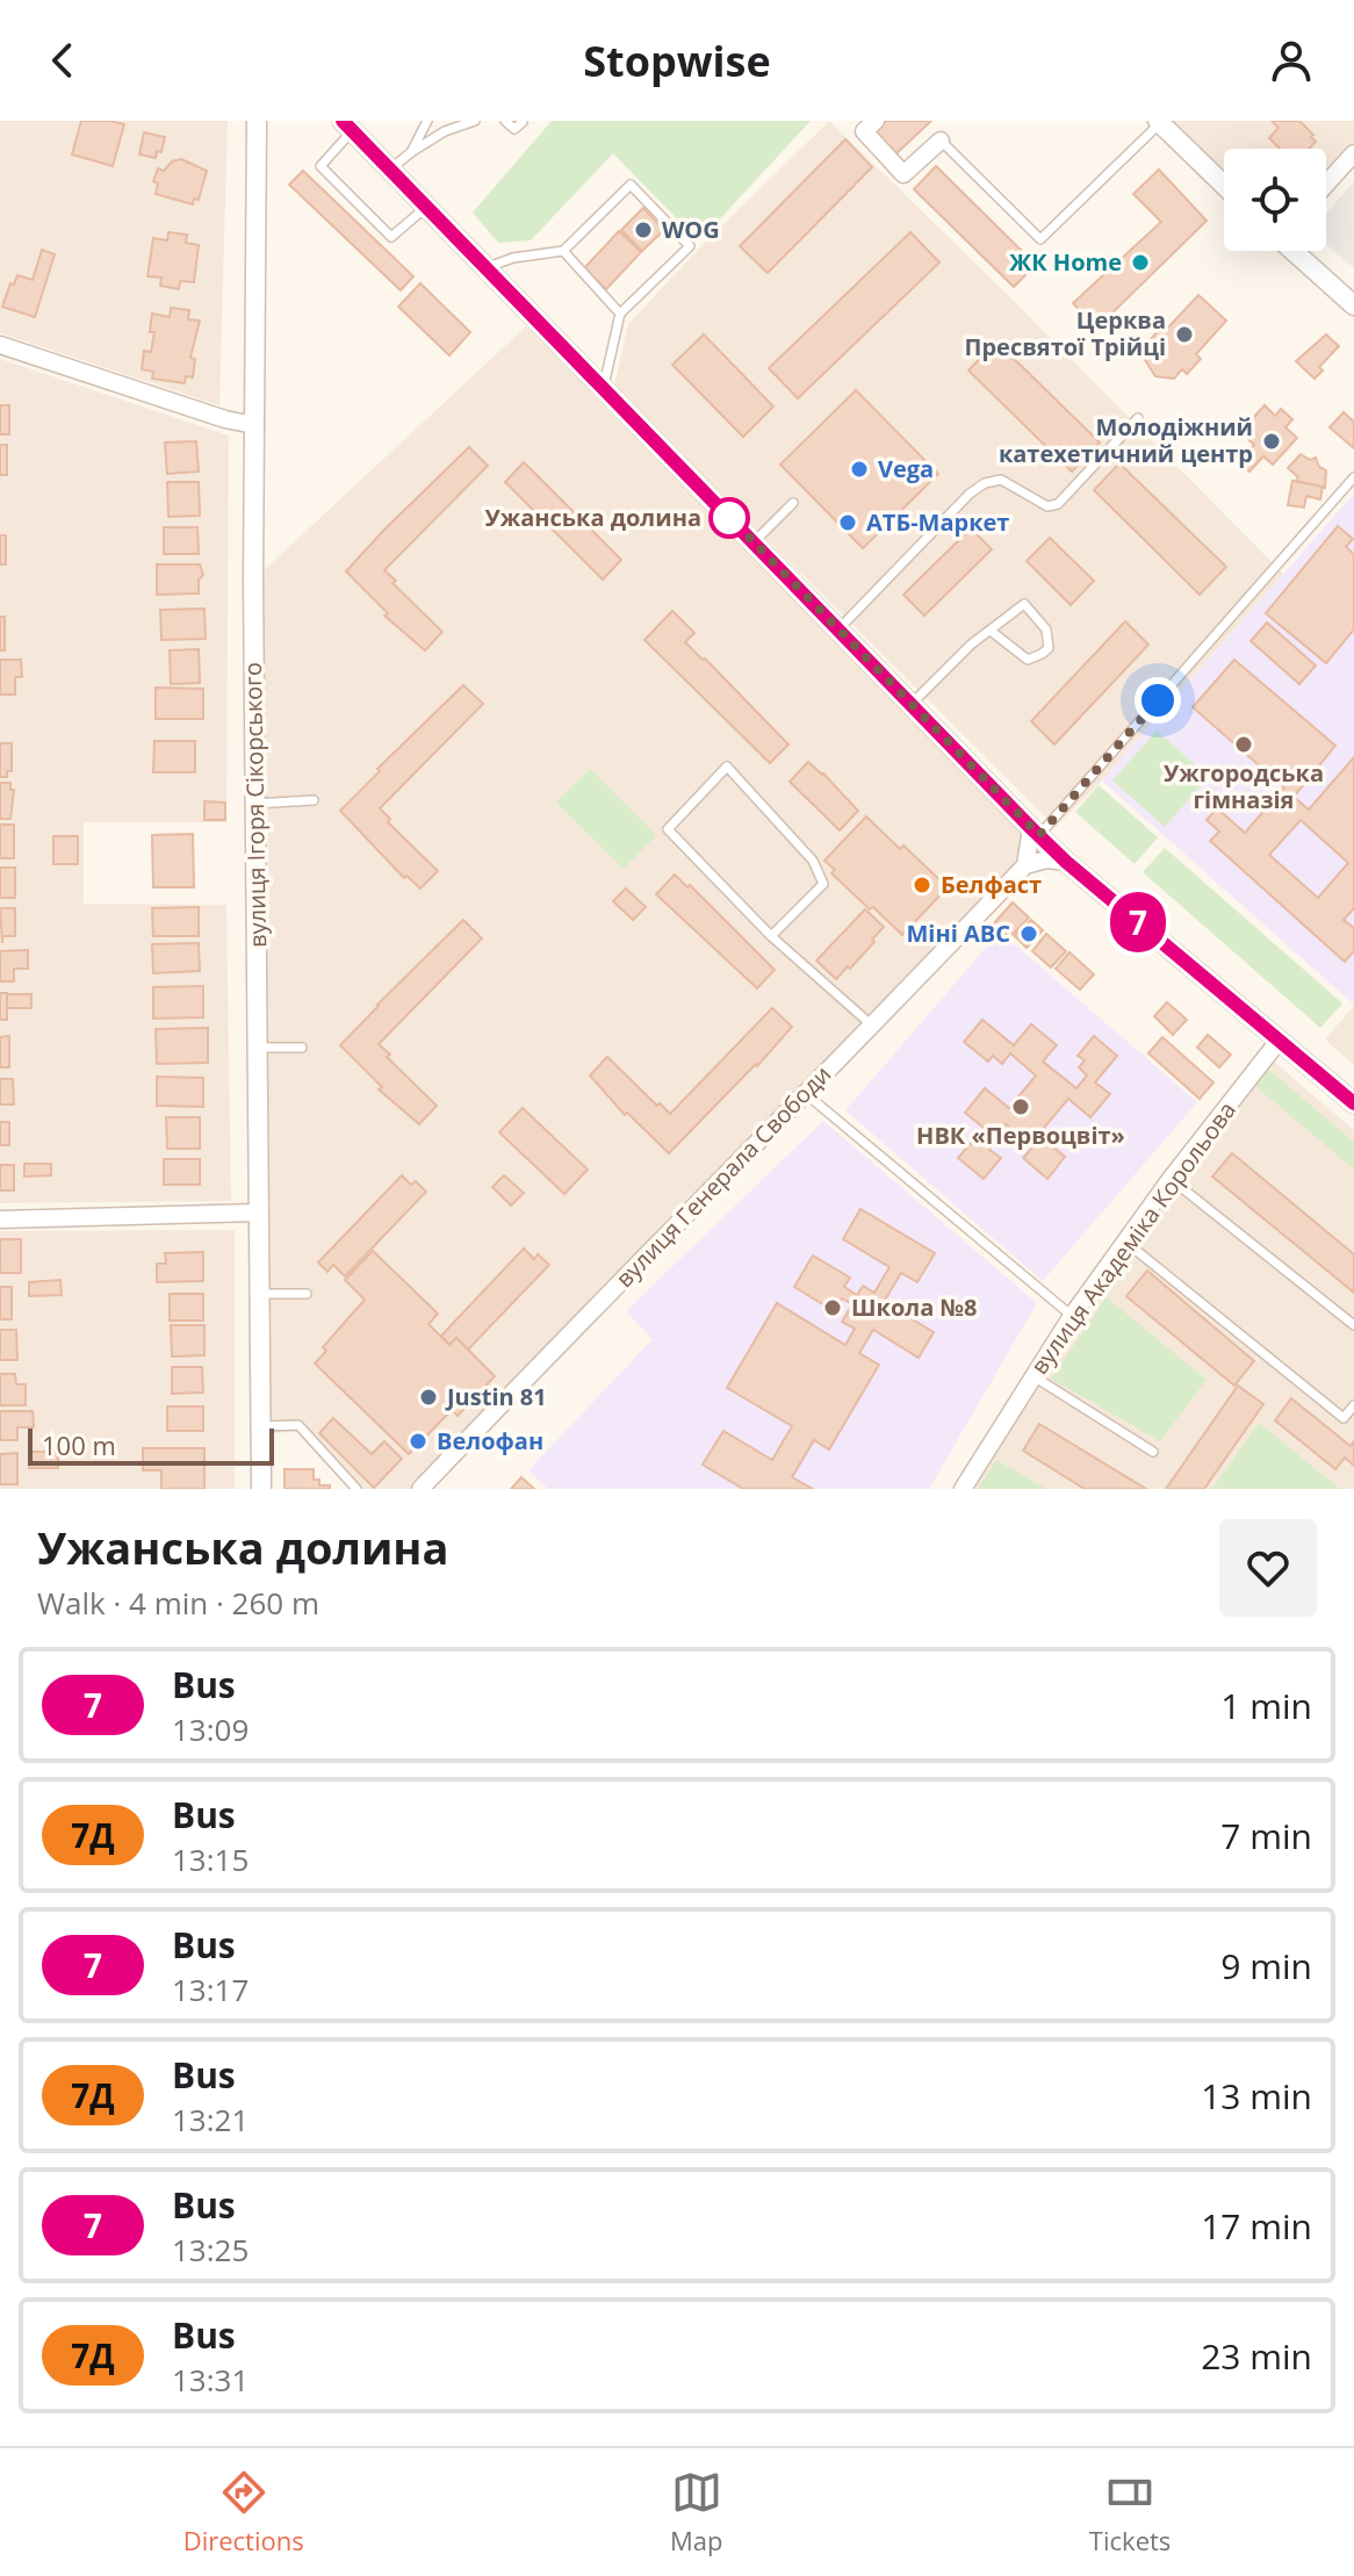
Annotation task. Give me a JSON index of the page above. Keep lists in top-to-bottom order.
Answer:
{
  "streets": {
    "street": ["вулиця Ігоря Сікорського", "вулиця Генерала Свободи", "вулиця Академіка Корольова"]
  },
  "places": [
    "WOG",
    "ЖК Home",
    "Церква Пресвятої Трійці",
    "Молодіжний катехетичний центр",
    "Vega",
    "Ужанська долина",
    "АТБ-Маркет",
    "Ужгородська гімназія",
    "Белфаст",
    "Міні ABC",
    "НВК «Первоцвіт»",
    "Школа №8",
    "Justin 81",
    "Велофан"
  ],
  "lines": ["bus line 7"],
  "scale_bar": "100 m",
  "page": {
    "header": "Stopwise",
    "on_map": "7",
    "scale": "100 m",
    "heading": ["Ужанська долина", "Walk · 4 min · 260 m"],
    "list": [
      {
        "mark": "7",
        "name": "Bus",
        "note": "13:09",
        "value": "1 min"
      },
      {
        "mark": "7Д",
        "name": "Bus",
        "note": "13:15",
        "value": "7 min"
      },
      {
        "mark": "7",
        "name": "Bus",
        "note": "13:17",
        "value": "9 min"
      },
      {
        "mark": "7Д",
        "name": "Bus",
        "note": "13:21",
        "value": "13 min"
      },
      {
        "mark": "7",
        "name": "Bus",
        "note": "13:25",
        "value": "17 min"
      },
      {
        "mark": "7Д",
        "name": "Bus",
        "note": "13:31",
        "value": "23 min"
      }
    ],
    "tabs": ["Directions", "Map", "Tickets"]
  }
}
